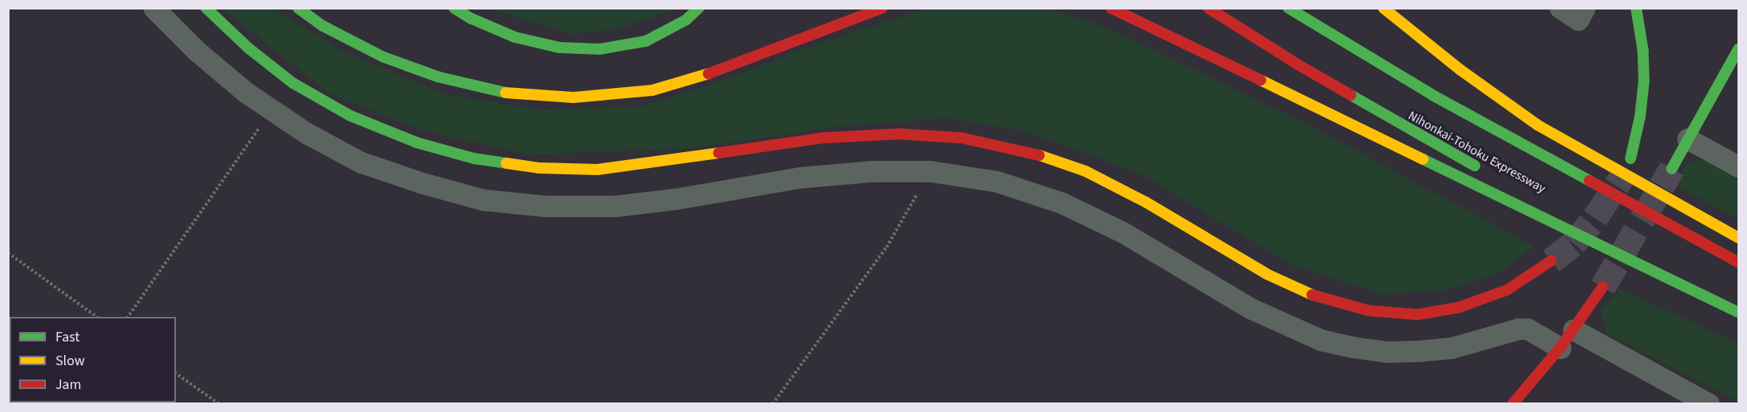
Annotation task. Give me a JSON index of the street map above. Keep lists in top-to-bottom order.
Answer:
{
  "streets": {
    "main road": ["Nihonkai-Tohoku Expressway"]
  },
  "legend": ["Fast", "Slow", "Jam"]
}
